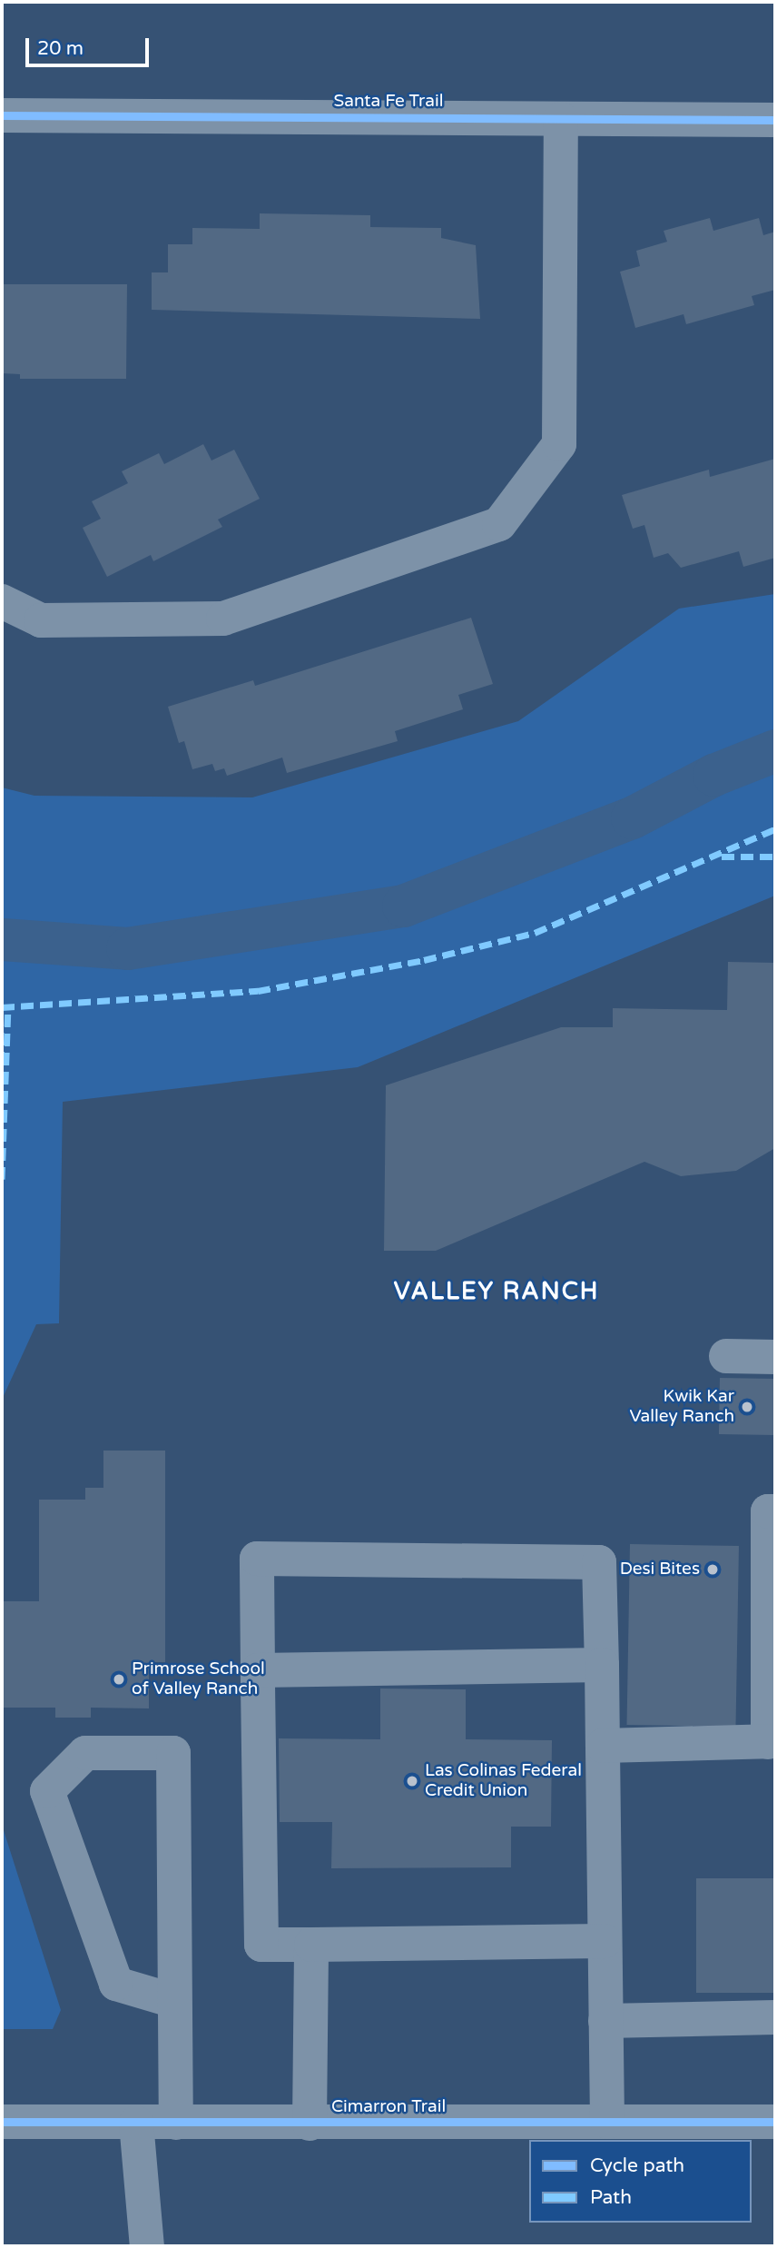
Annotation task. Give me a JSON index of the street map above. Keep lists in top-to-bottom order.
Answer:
{
  "streets": {
    "street": ["Santa Fe Trail", "Cimarron Trail"]
  },
  "districts": ["VALLEY RANCH"],
  "places": [
    "Kwik Kar Valley Ranch",
    "Desi Bites",
    "Primrose School of Valley Ranch",
    "Las Colinas Federal Credit Union"
  ],
  "legend": ["Cycle path", "Path"],
  "scale_bar": "20 m"
}
